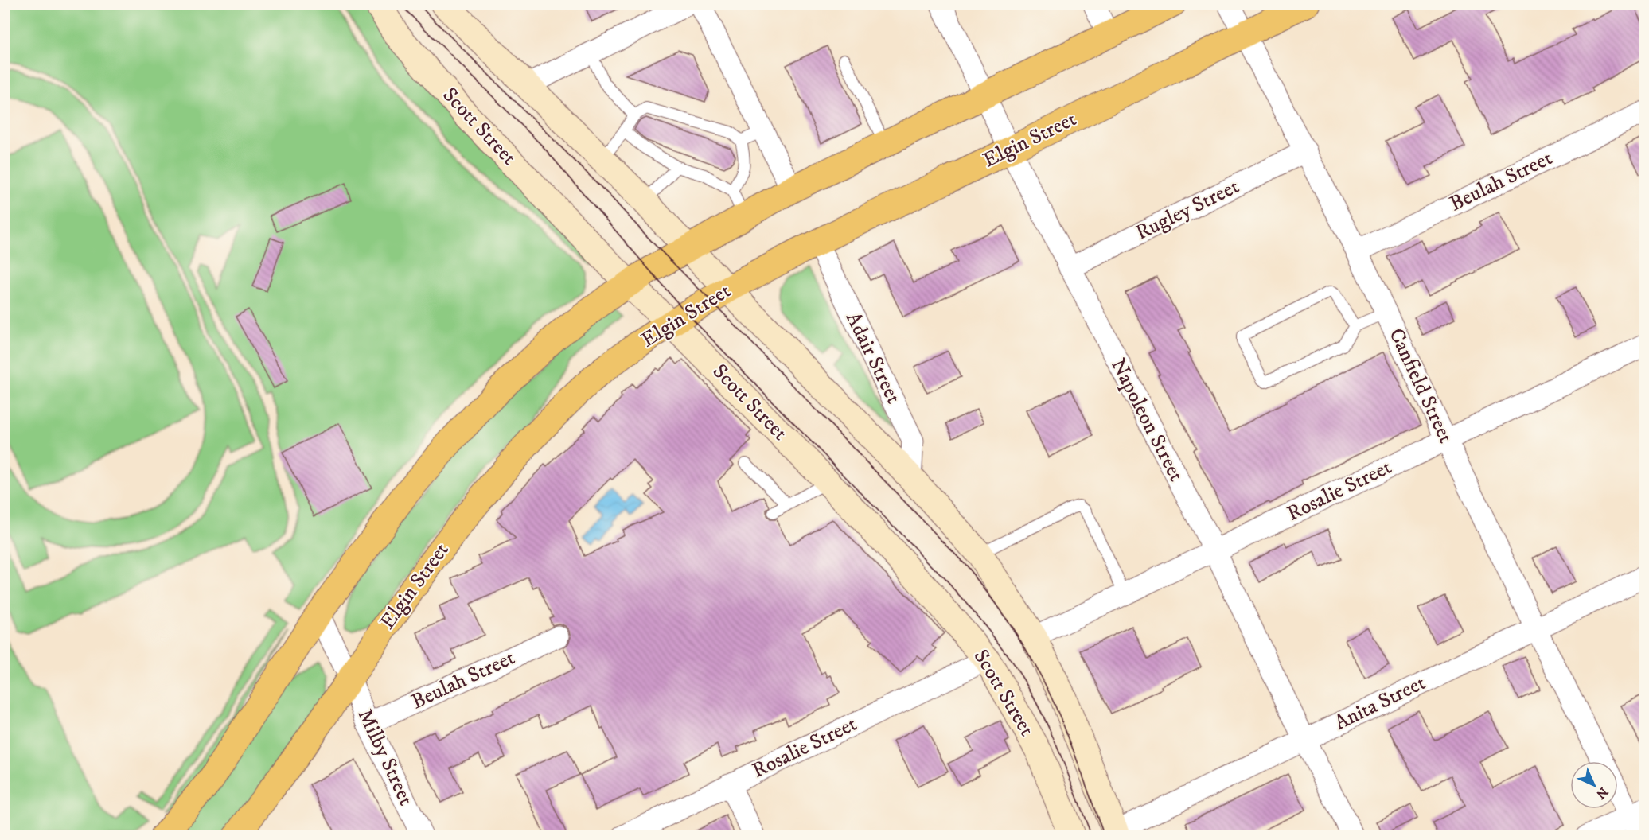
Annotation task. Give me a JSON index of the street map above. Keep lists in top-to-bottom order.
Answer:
{
  "streets": {
    "main road": ["Scott Street", "Elgin Street"],
    "street": [
      "Beulah Street",
      "Rugley Street",
      "Adair Street",
      "Canfield Street",
      "Napoleon Street",
      "Rosalie Street",
      "Anita Street",
      "Milby Street"
    ]
  },
  "crossings": [
    ["Scott Street", "Elgin Street"],
    ["Scott Street", "Rosalie Street"],
    ["Elgin Street", "Adair Street"],
    ["Elgin Street", "Canfield Street"],
    ["Elgin Street", "Napoleon Street"],
    ["Elgin Street", "Milby Street"],
    ["Beulah Street", "Canfield Street"],
    ["Beulah Street", "Milby Street"],
    ["Rugley Street", "Canfield Street"],
    ["Rugley Street", "Napoleon Street"],
    ["Canfield Street", "Rosalie Street"],
    ["Canfield Street", "Anita Street"],
    ["Napoleon Street", "Rosalie Street"],
    ["Napoleon Street", "Anita Street"]
  ],
  "north": "bottom right"
}
